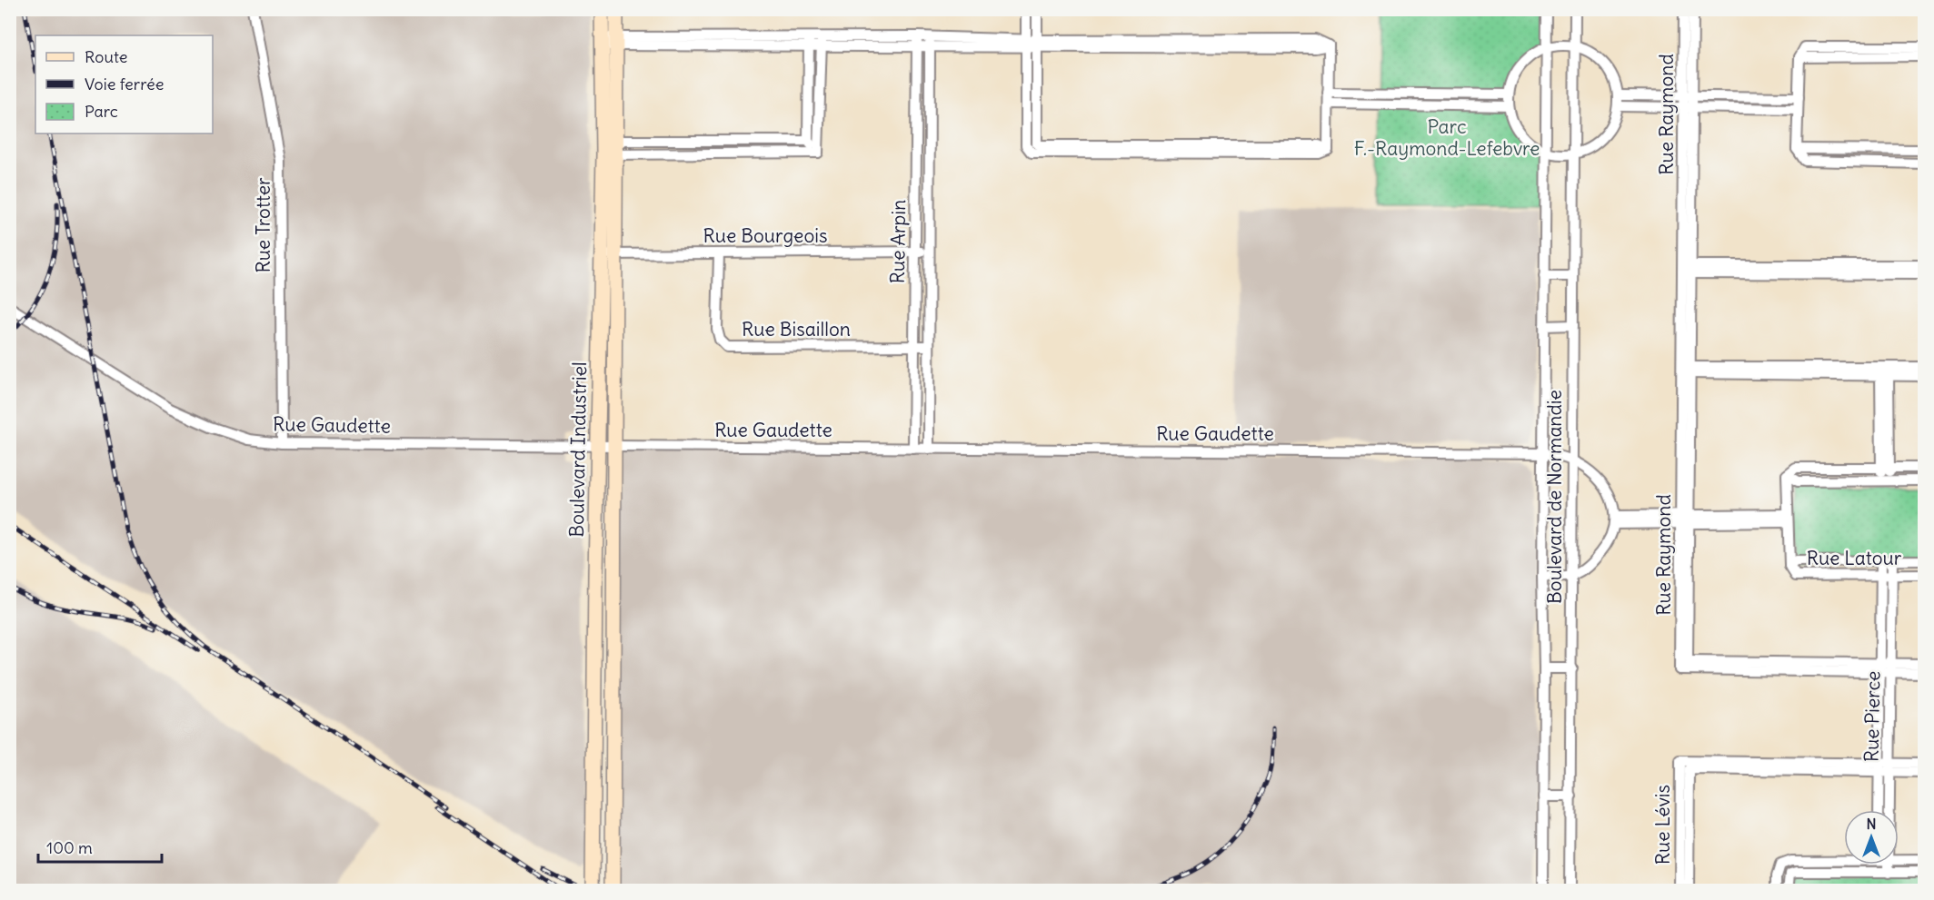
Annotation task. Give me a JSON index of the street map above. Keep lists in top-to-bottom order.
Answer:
{
  "streets": {
    "street": [
      "Rue Raymond",
      "Rue Trotter",
      "Rue Bourgeois",
      "Rue Arpin",
      "Rue Bisaillon",
      "Rue Gaudette",
      "Boulevard Industriel",
      "Boulevard de Normandie",
      "Rue Latour",
      "Rue Pierce",
      "Rue Lévis"
    ]
  },
  "crossings": [
    ["Rue Trotter", "Rue Gaudette"],
    ["Rue Bourgeois", "Rue Arpin"],
    ["Rue Bourgeois", "Rue Bisaillon"],
    ["Rue Bourgeois", "Boulevard Industriel"],
    ["Rue Arpin", "Rue Bisaillon"],
    ["Rue Arpin", "Rue Gaudette"],
    ["Rue Gaudette", "Boulevard Industriel"],
    ["Rue Gaudette", "Boulevard de Normandie"],
    ["Rue Latour", "Rue Pierce"],
    ["Rue Pierce", "Rue Lévis"]
  ],
  "parks": ["Parc F.-Raymond-Lefebvre"],
  "legend": ["Route", "Voie ferrée", "Parc"],
  "scale_bar": "100 m",
  "north": "top"
}
